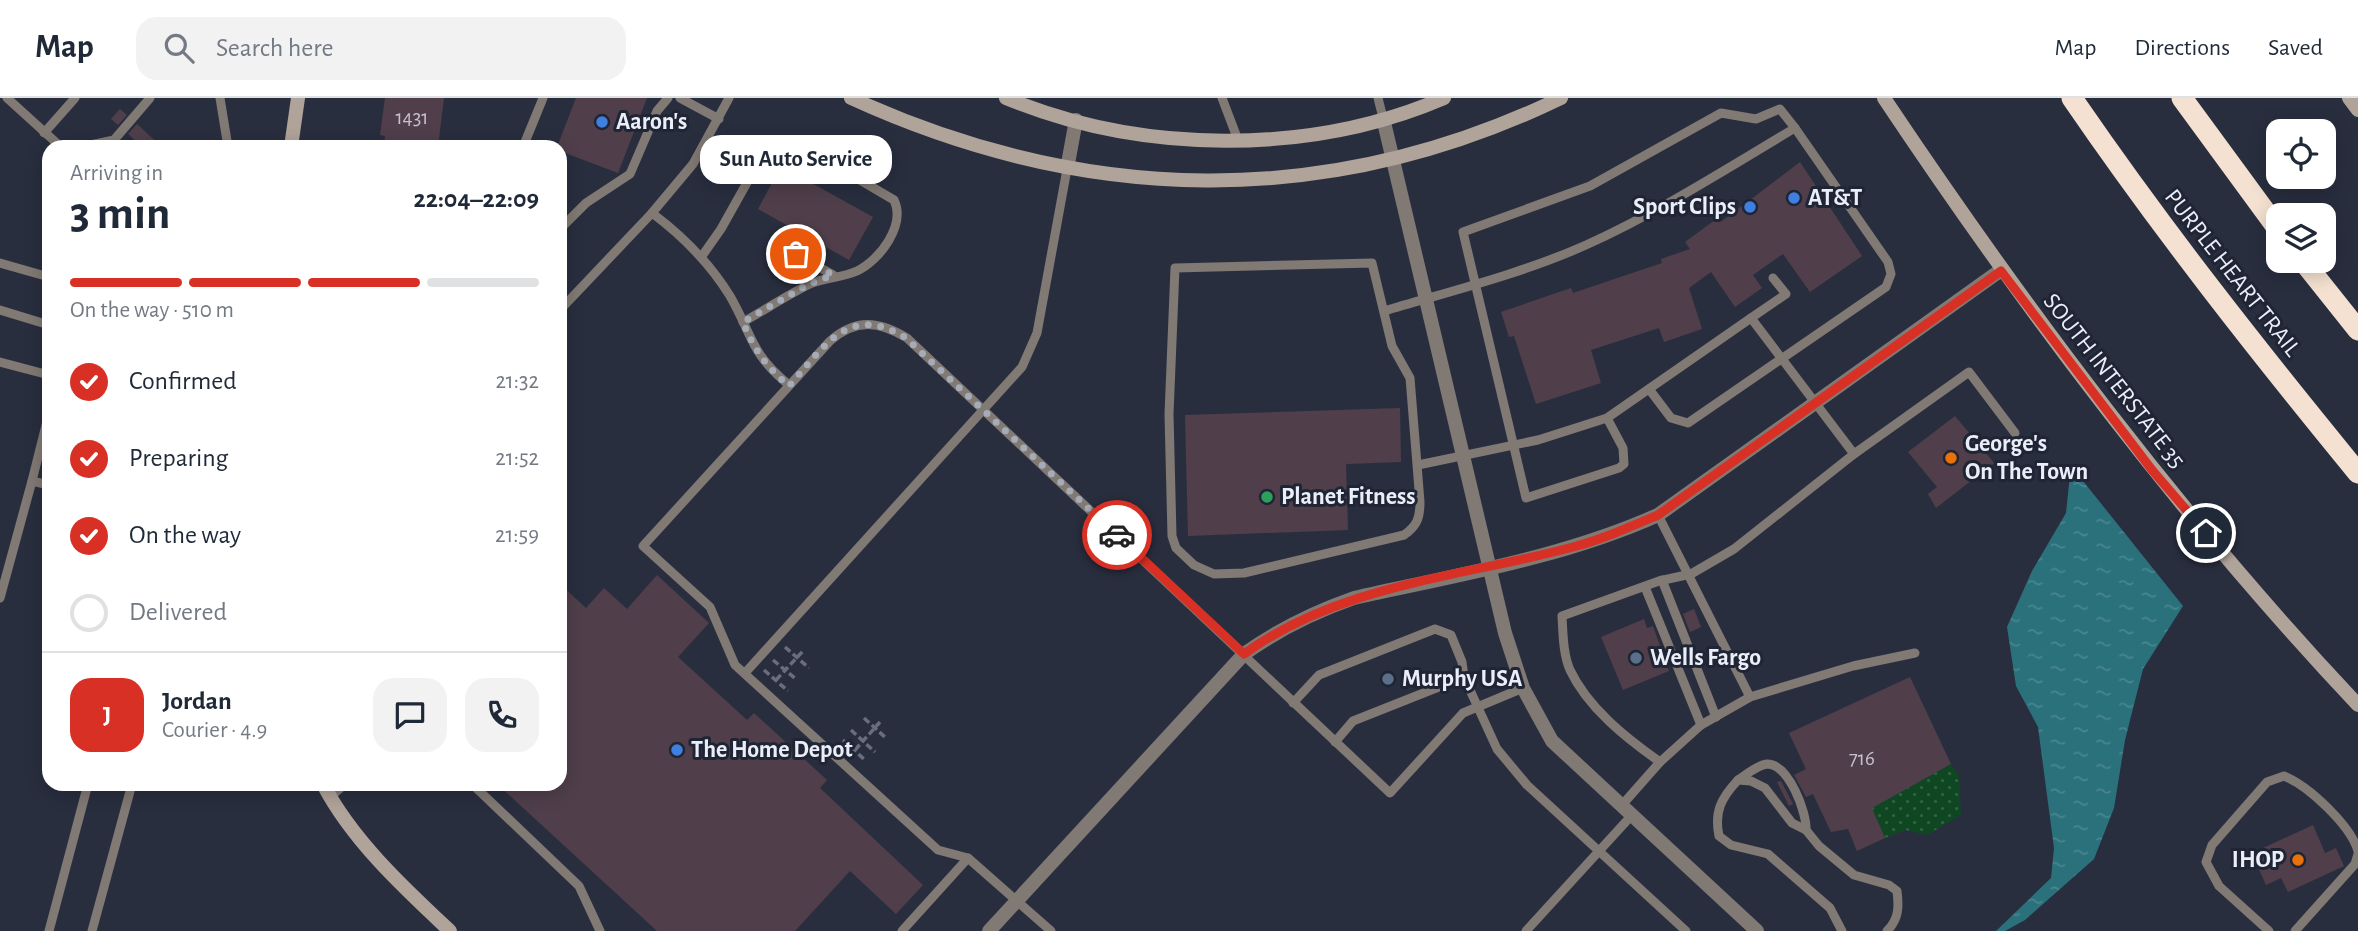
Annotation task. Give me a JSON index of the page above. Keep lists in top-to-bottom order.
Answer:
{
  "streets": {
    "highway": ["PURPLE HEART TRAIL"],
    "street": ["SOUTH INTERSTATE 35"]
  },
  "places": [
    "Aaron's",
    "AT&T",
    "Sport Clips",
    "Sun Auto Service",
    "George's On The Town",
    "Planet Fitness",
    "Wells Fargo",
    "Murphy USA",
    "The Home Depot",
    "IHOP"
  ],
  "house_numbers": ["1431", "716"],
  "page": {
    "header": "Map",
    "search": "Search here",
    "nav": ["Map", "Directions", "Saved"],
    "bubble": "Sun Auto Service",
    "heading": ["3 min", "Arriving in", "22:04–22:09"],
    "panel": ["Jordan", "Courier · 4.9"],
    "bar": "On the way · 510 m",
    "list": [
      ["Confirmed", "21:32"],
      ["Preparing", "21:52"],
      ["On the way", "21:59"],
      "Delivered"
    ],
    "round": "J"
  }
}
